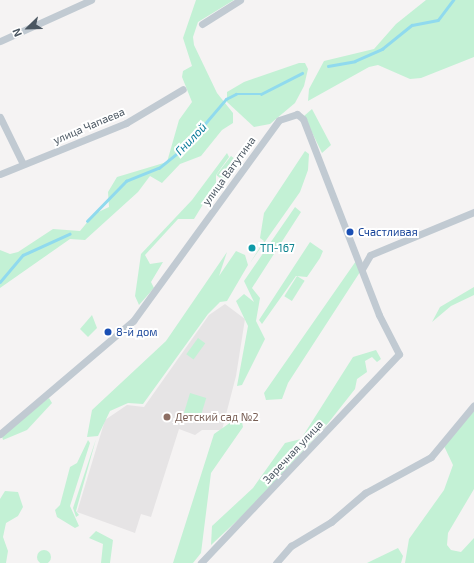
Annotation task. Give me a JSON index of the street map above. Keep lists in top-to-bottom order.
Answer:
{
  "streets": {
    "street": ["улица Чапаева", "улица Ватутина", "Заречная улица"]
  },
  "crossings": [
    ["улица Ватутина", "Заречная улица"]
  ],
  "water": ["Гнилой"],
  "places": [
    "Счастливая",
    "ТП-167",
    "8-й дом",
    "Детский сад №2"
  ],
  "north": "bottom left"
}
